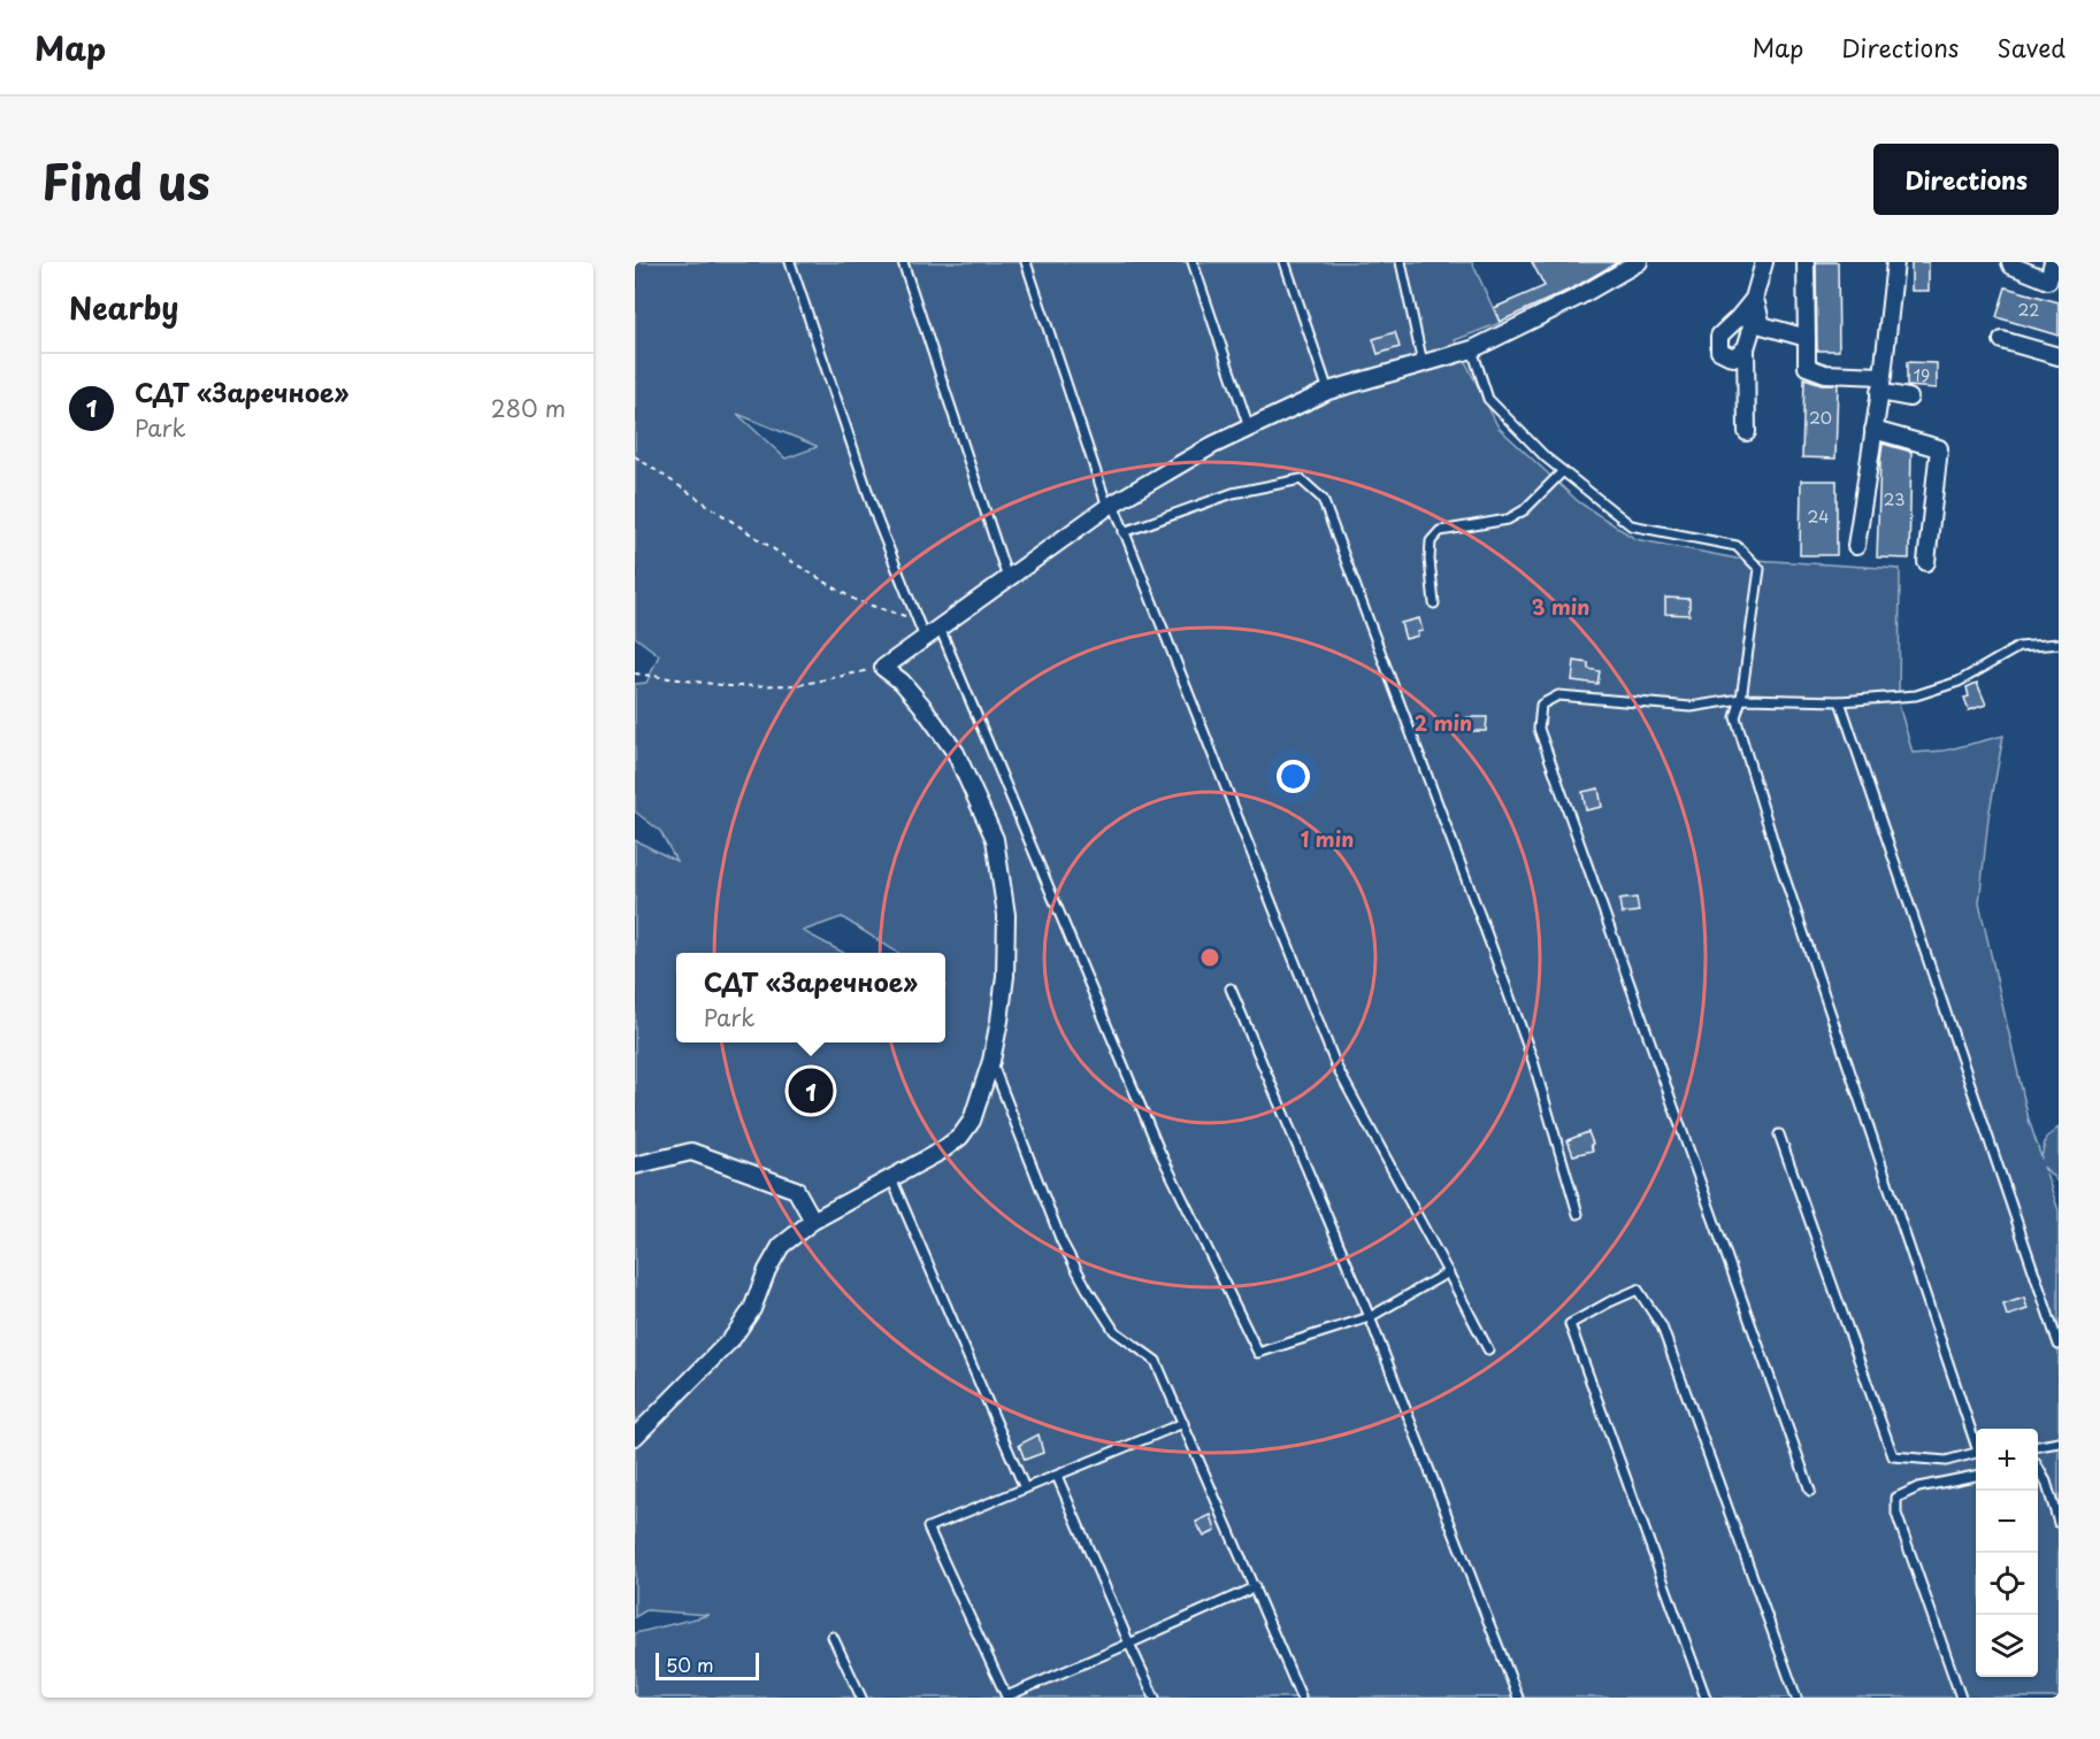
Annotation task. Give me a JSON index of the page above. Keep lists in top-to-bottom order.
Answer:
{
  "house_numbers": [
    "22",
    "19",
    "20",
    "23",
    "24"
  ],
  "scale_bar": "50 m",
  "page": {
    "header": "Map",
    "nav": ["Map", "Directions", "Saved"],
    "title": "Find us",
    "buttons": "Directions",
    "heading": "Nearby",
    "list": [
      {
        "mark": "1",
        "name": "СДТ «Заречное»",
        "note": "Park",
        "value": "280 m"
      }
    ],
    "popup": ["СДТ «Заречное»", "Park"],
    "pins": "1",
    "map_buttons": ["+", "−"],
    "scale": "50 m"
  },
  "rings": ["3 min", "2 min", "1 min"]
}
